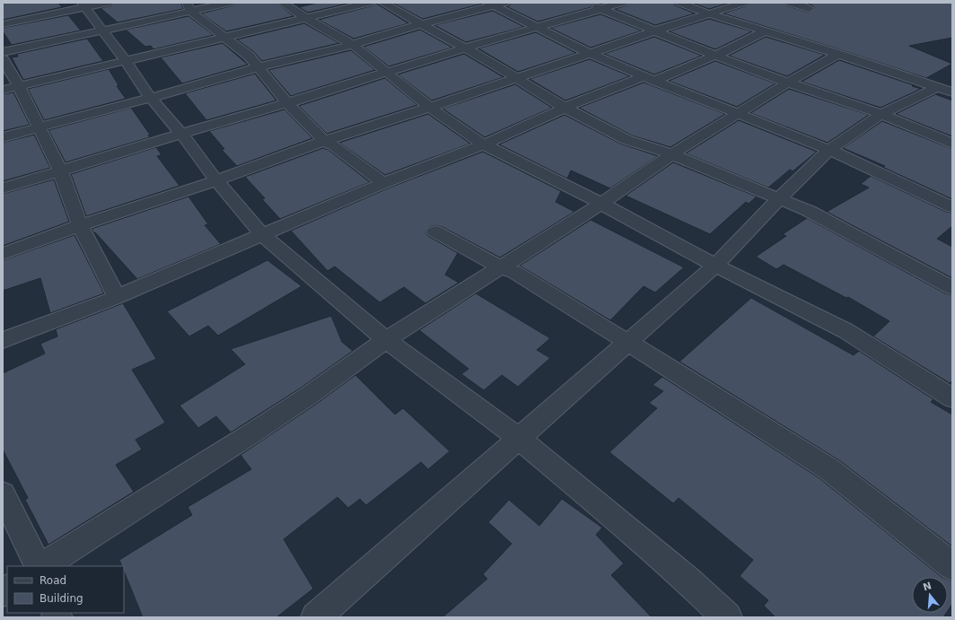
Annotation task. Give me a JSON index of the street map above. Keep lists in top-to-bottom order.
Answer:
{
  "legend": ["Road", "Building"],
  "north": "top"
}
